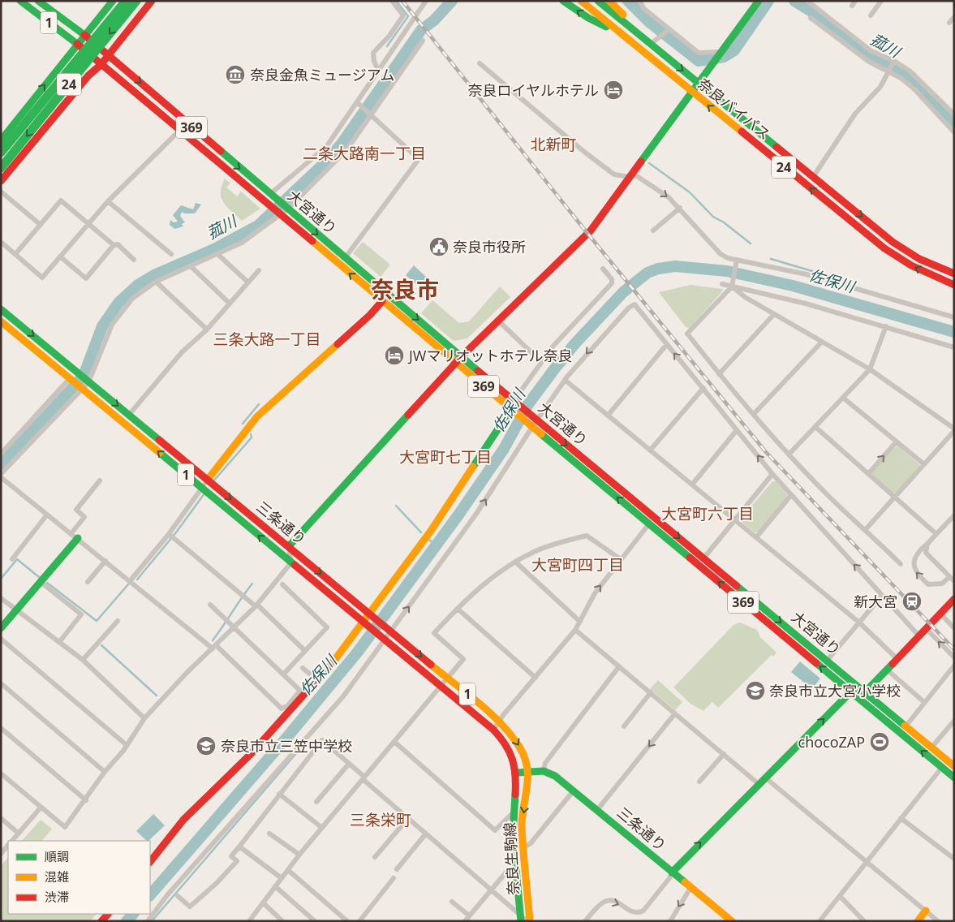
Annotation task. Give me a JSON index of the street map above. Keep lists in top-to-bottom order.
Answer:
{
  "streets": {
    "main road": [
      "1",
      "24",
      "奈良バイパス",
      "369",
      "大宮通り",
      "三条通り",
      "奈良生駒線"
    ]
  },
  "crossings": [
    ["1", "大宮通り"],
    ["三条通り", "奈良生駒線"]
  ],
  "districts": [
    "北新町",
    "二条大路南一丁目",
    "奈良市",
    "三条大路一丁目",
    "大宮町七丁目",
    "大宮町六丁目",
    "大宮町四丁目",
    "三条栄町"
  ],
  "water": ["菰川", "佐保川"],
  "places": {
    "museum": ["奈良金魚ミュージアム"],
    "hotel": ["奈良ロイヤルホテル", "JWマリオットホテル奈良"],
    "public building": ["奈良市役所"],
    "station": ["新大宮"],
    "school or university": ["奈良市立大宮小学校", "奈良市立三笠中学校"],
    "sports": ["chocoZAP"]
  },
  "legend": ["順調", "混雑", "渋滞"]
}
